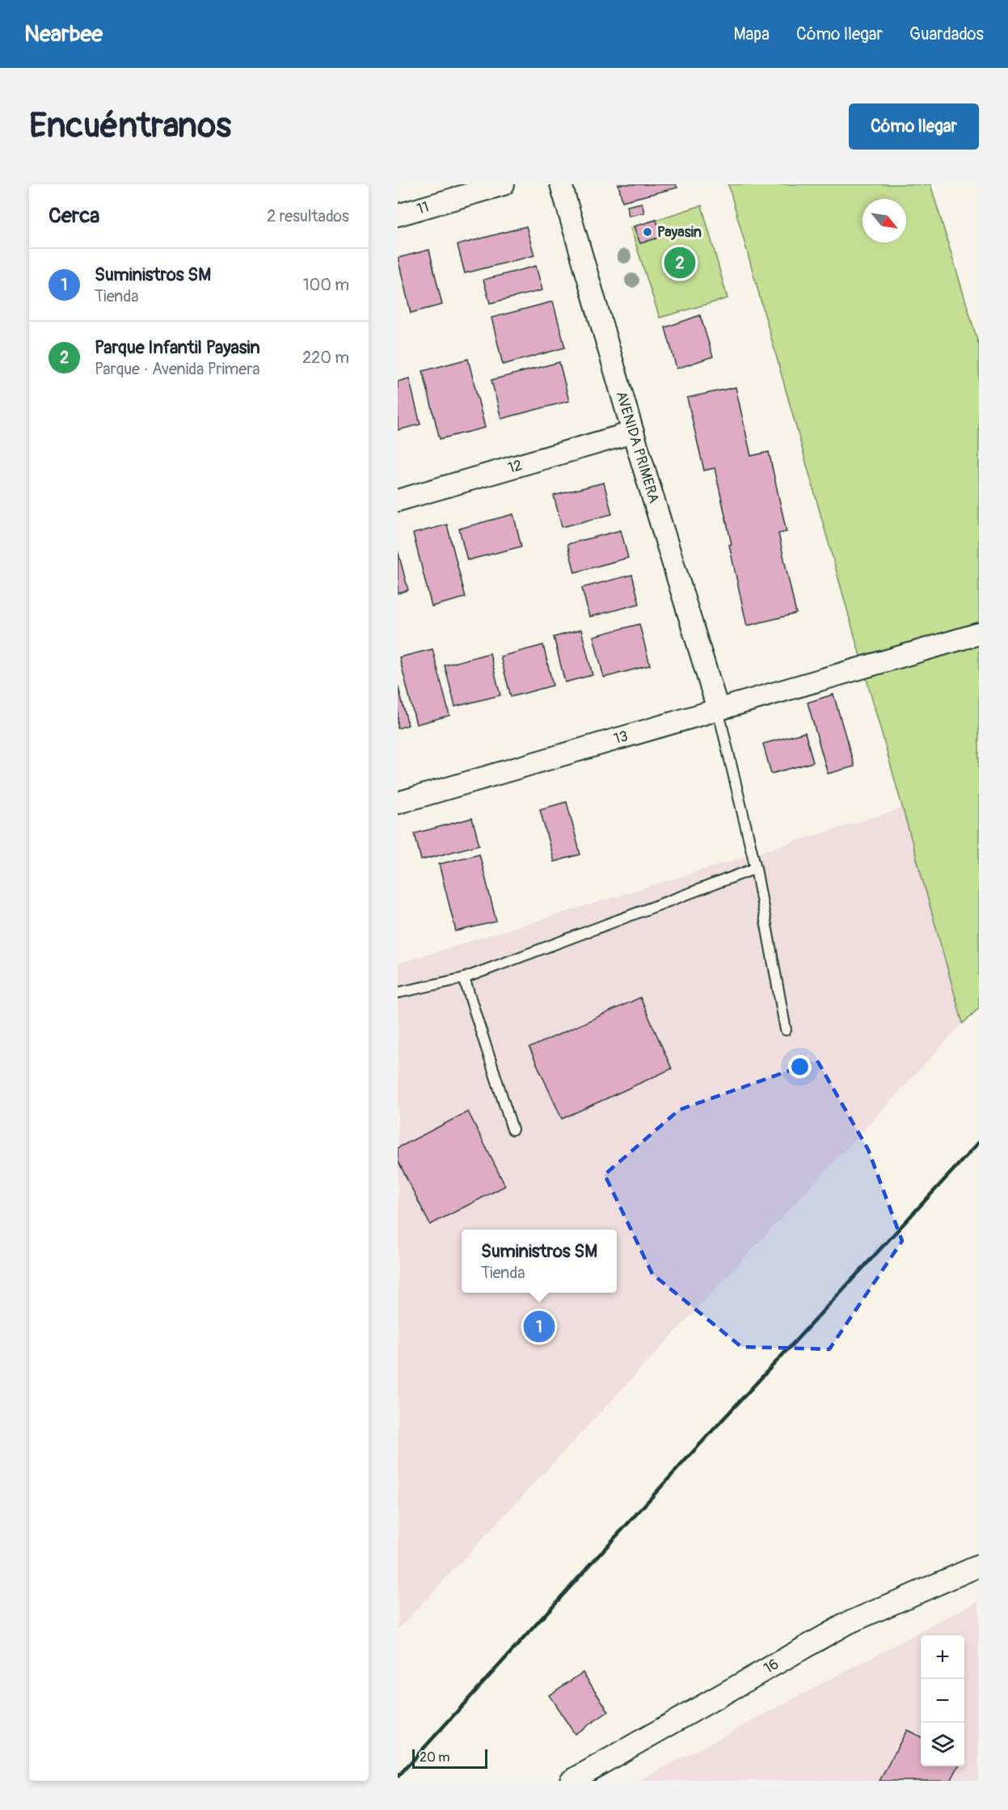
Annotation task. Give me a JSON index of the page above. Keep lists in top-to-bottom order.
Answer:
{
  "streets": {
    "street": [
      "11",
      "AVENIDA PRIMERA",
      "12",
      "13",
      "16"
    ]
  },
  "crossings": [
    ["AVENIDA PRIMERA", "12"],
    ["AVENIDA PRIMERA", "13"]
  ],
  "places": ["Payasin"],
  "scale_bar": "20 m",
  "north": "bottom right",
  "page": {
    "header": "Nearbee",
    "nav": ["Mapa", "Cómo llegar", "Guardados"],
    "buttons": "Cómo llegar",
    "title": "Encuéntranos",
    "heading": ["Cerca", "2 resultados"],
    "pins": ["2", "1"],
    "list": [
      {
        "mark": "1",
        "name": "Suministros SM",
        "note": "Tienda",
        "value": "100 m"
      },
      {
        "mark": "2",
        "name": "Parque Infantil Payasin",
        "note": "Parque · Avenida Primera",
        "value": "220 m"
      }
    ],
    "popup": ["Suministros SM", "Tienda"],
    "map_buttons": ["+", "−"],
    "scale": "20 m"
  }
}
